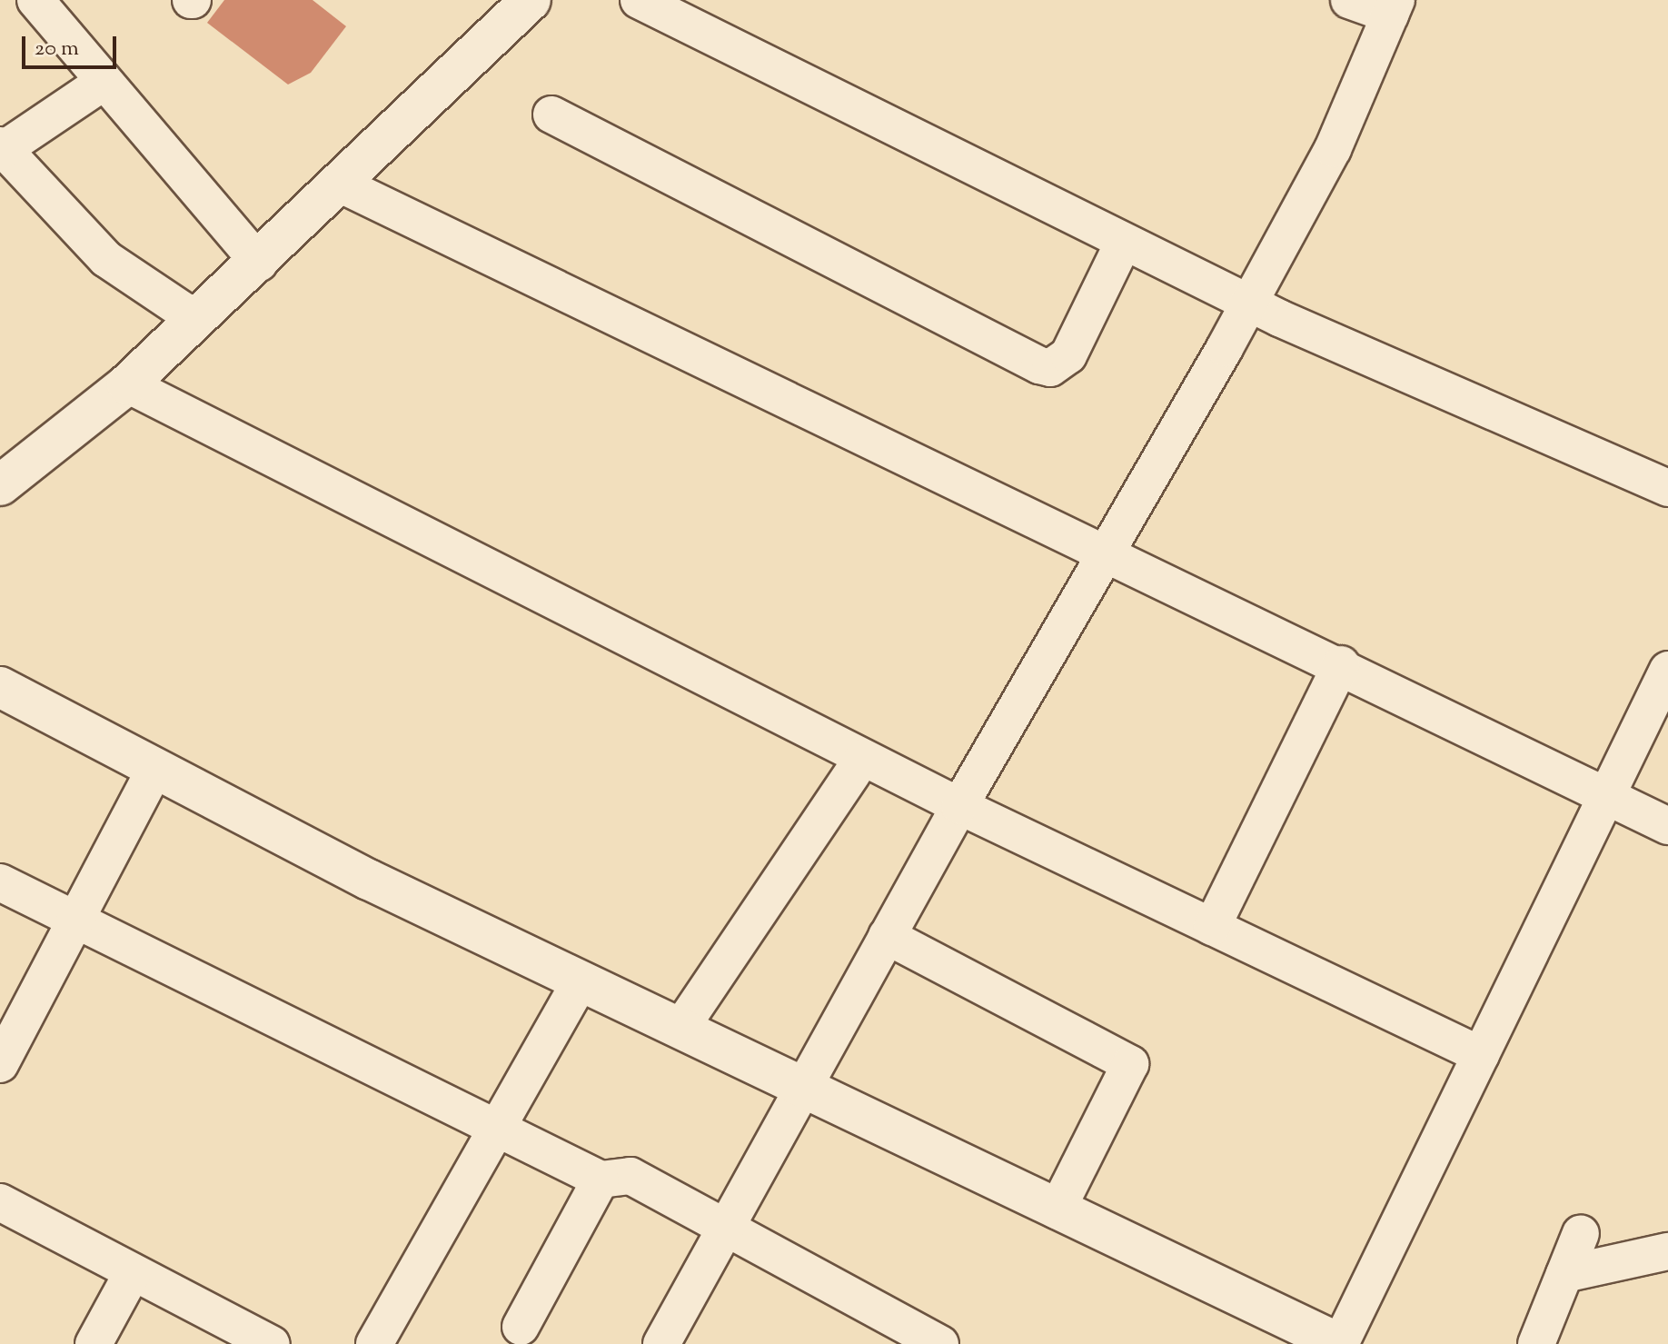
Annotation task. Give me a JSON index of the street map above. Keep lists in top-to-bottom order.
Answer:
{
  "scale_bar": "20 m"
}
